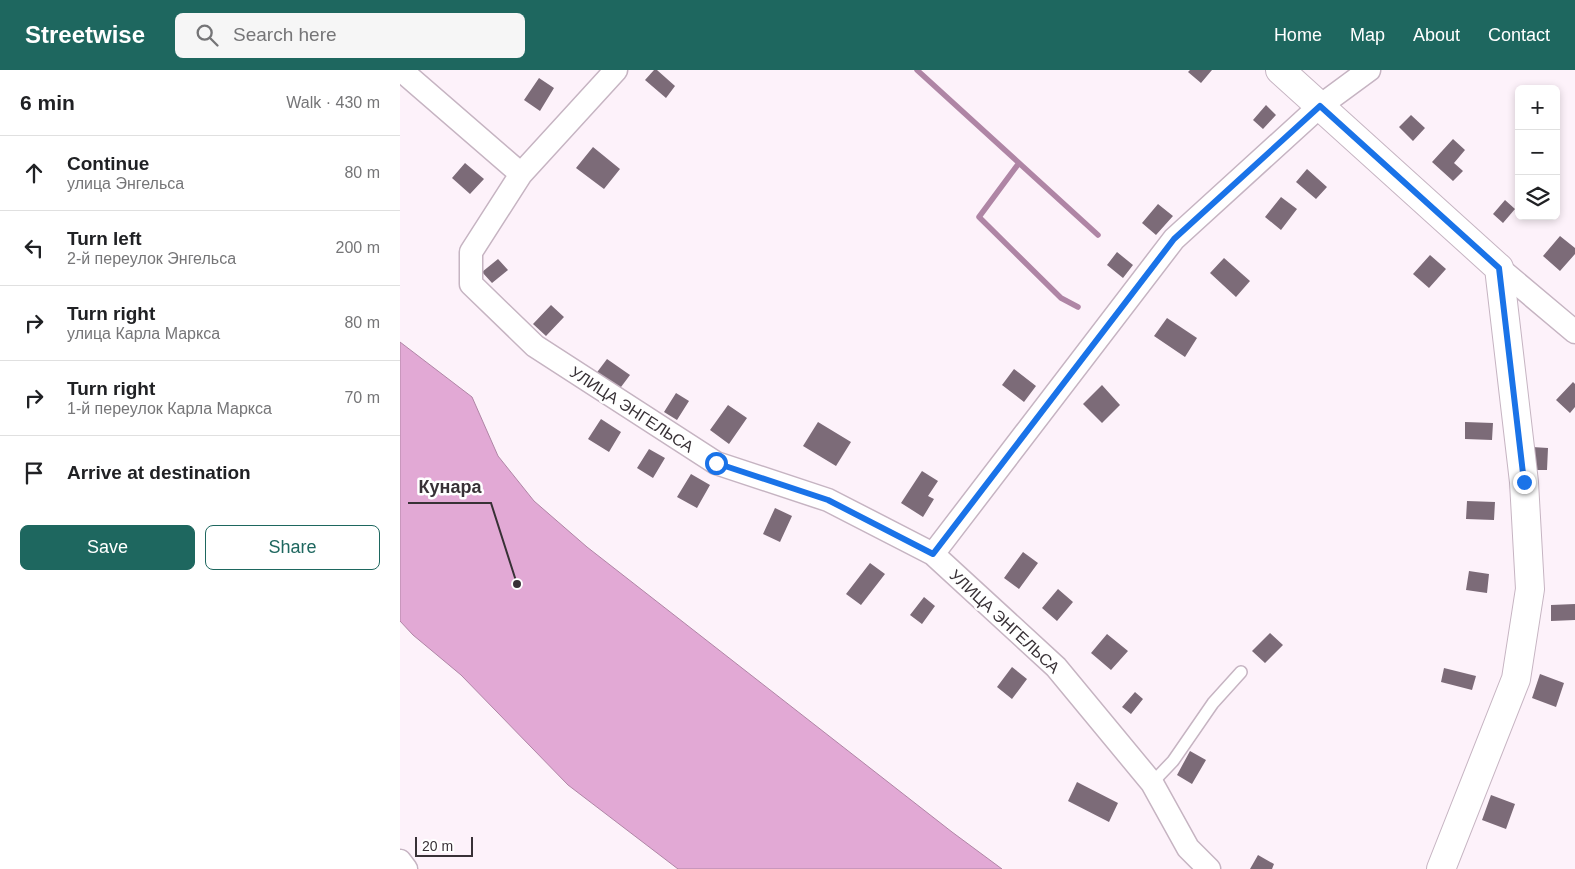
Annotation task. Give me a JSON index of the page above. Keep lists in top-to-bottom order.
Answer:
{
  "streets": {
    "street": ["УЛИЦА ЭНГЕЛЬСА"]
  },
  "places": ["Кунара"],
  "scale_bar": "20 m",
  "page": {
    "header": "Streetwise",
    "search": "Search here",
    "nav": [
      "Home",
      "Map",
      "About",
      "Contact"
    ],
    "heading": ["6 min", "Walk · 430 m"],
    "map_buttons": ["+", "−"],
    "list": [
      ["Continue", "улица Энгельса", "80 m"],
      ["Turn left", "2-й переулок Энгельса", "200 m"],
      ["Turn right", "улица Карла Маркса", "80 m"],
      ["Turn right", "1-й переулок Карла Маркса", "70 m"],
      "Arrive at destination"
    ],
    "buttons": ["Save", "Share"],
    "scale": "20 m"
  }
}
